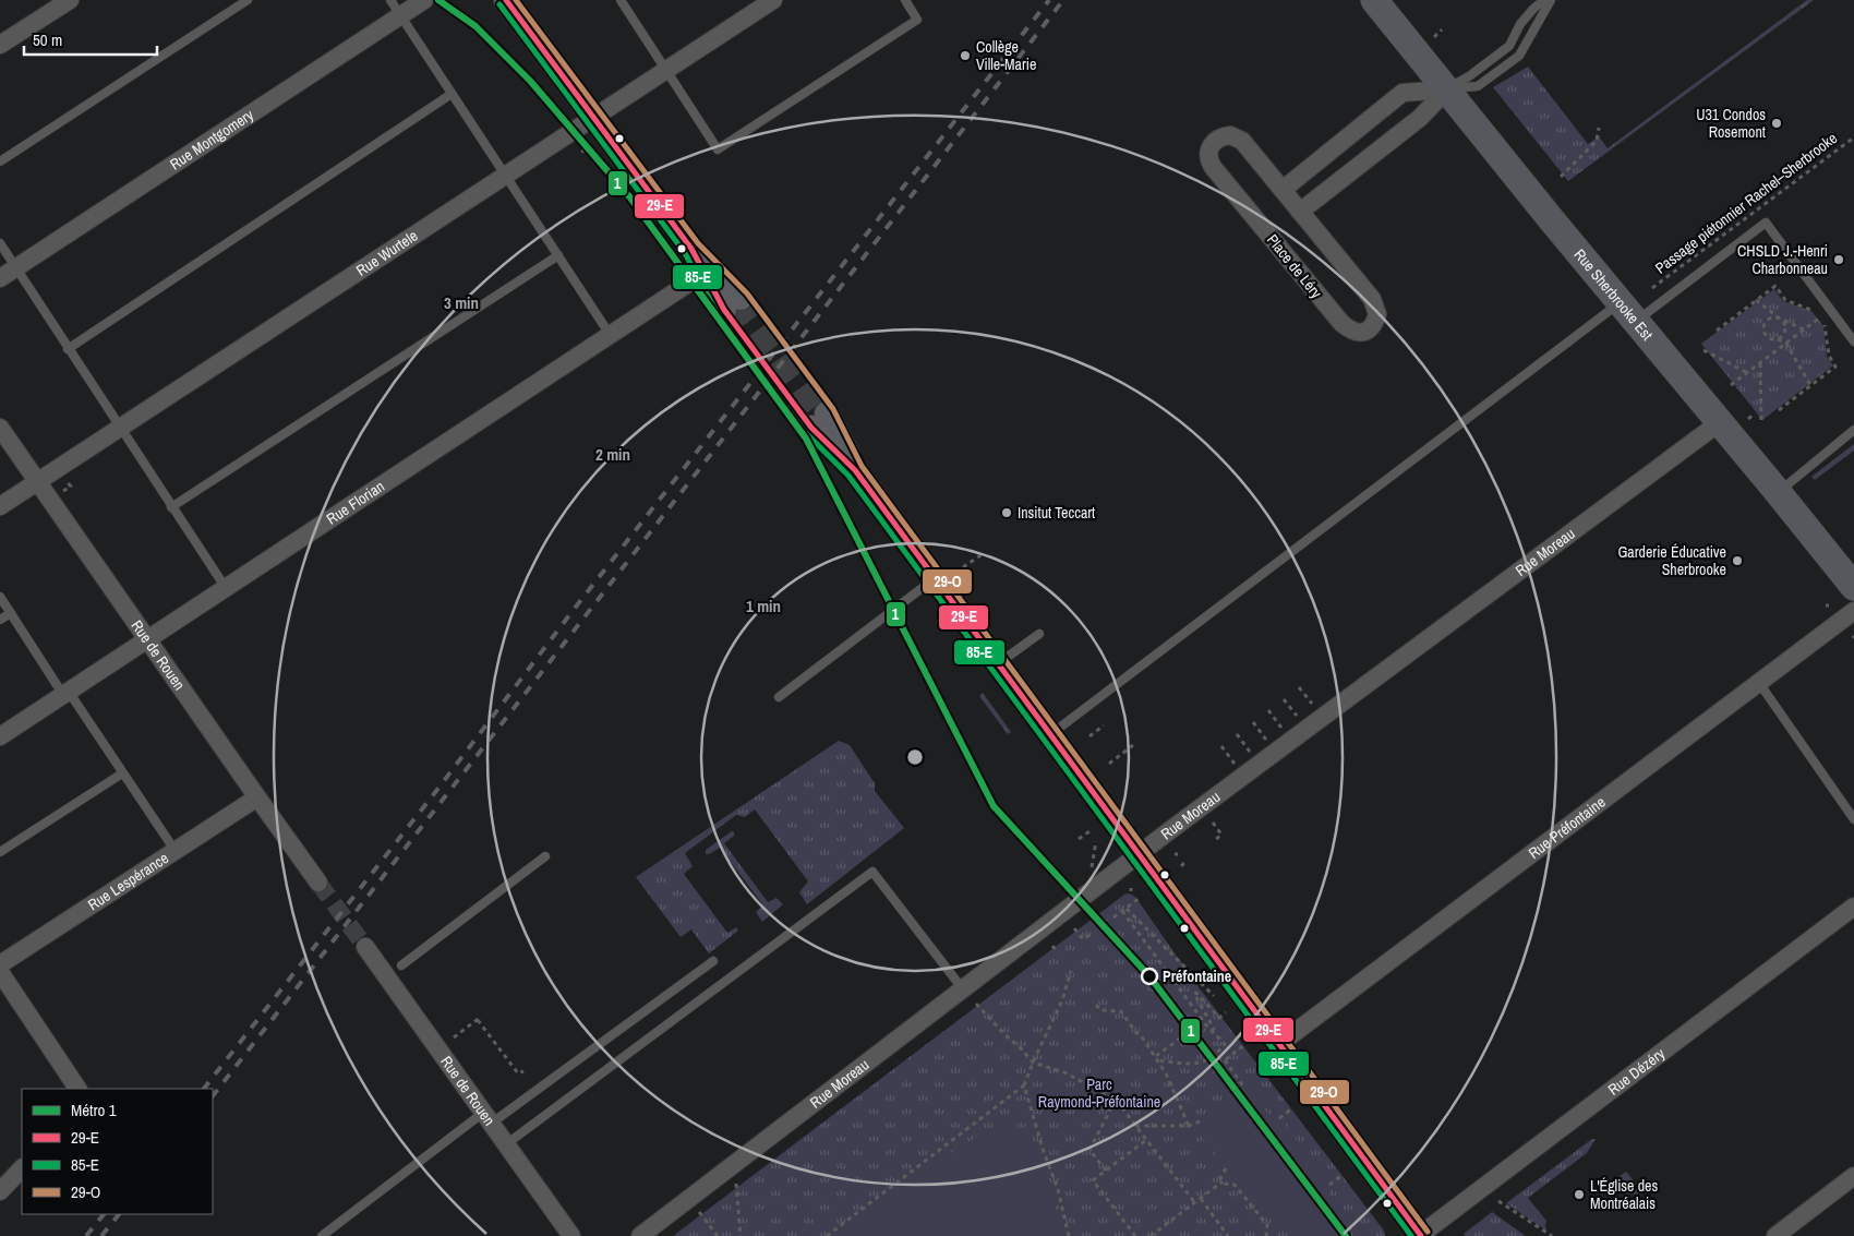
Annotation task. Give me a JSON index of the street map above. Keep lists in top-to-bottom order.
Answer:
{
  "streets": {
    "main road": ["Rue Sherbrooke Est"],
    "street": [
      "Rue Montgomery",
      "Rue Wurtele",
      "Place de Léry",
      "Rue Florian",
      "Rue Moreau",
      "Rue de Rouen",
      "Rue Préfontaine",
      "Rue Lespérance",
      "Rue Dézéry"
    ],
    "path": ["Passage piétonnier Rachel–Sherbrooke"]
  },
  "crossings": [
    ["Rue Wurtele", "Rue de Rouen"],
    ["Rue Sherbrooke Est", "Rue Moreau"],
    ["Rue Florian", "Rue de Rouen"],
    ["Rue de Rouen", "Rue Lespérance"]
  ],
  "parks": ["Parc Raymond-Préfontaine"],
  "places": [
    "Collège Ville-Marie",
    "U31 Condos Rosemont",
    "CHSLD J.-Henri Charbonneau",
    "Insitut Teccart",
    "Garderie Éducative Sherbrooke",
    "Préfontaine",
    "L'Église des Montréalais"
  ],
  "lines": [
    "metro line 1",
    "transit line 29-E",
    "transit line 29-O",
    "transit line 85-E"
  ],
  "legend": [
    "Métro 1",
    "29-E",
    "85-E",
    "29-O"
  ],
  "scale_bar": "50 m",
  "rings": ["3 min", "2 min", "1 min"]
}
